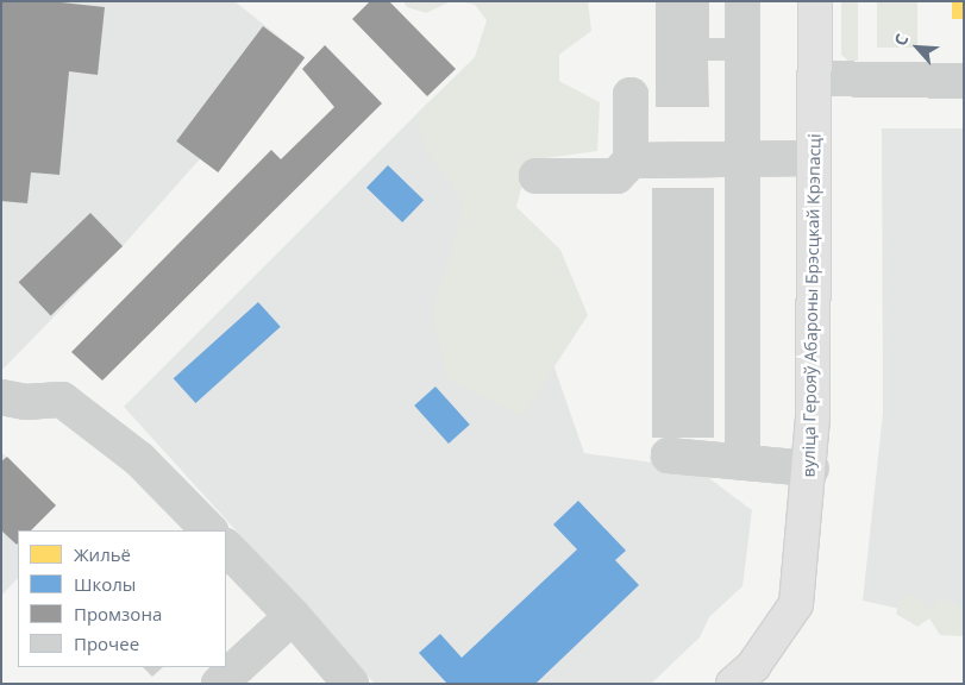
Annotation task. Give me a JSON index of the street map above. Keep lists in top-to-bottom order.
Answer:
{
  "streets": {
    "main road": ["вуліца Герояў Абароны Брэсцкай Крэпасці"]
  },
  "legend": [
    "Жильё",
    "Школы",
    "Промзона",
    "Прочее"
  ],
  "north": "top left"
}
